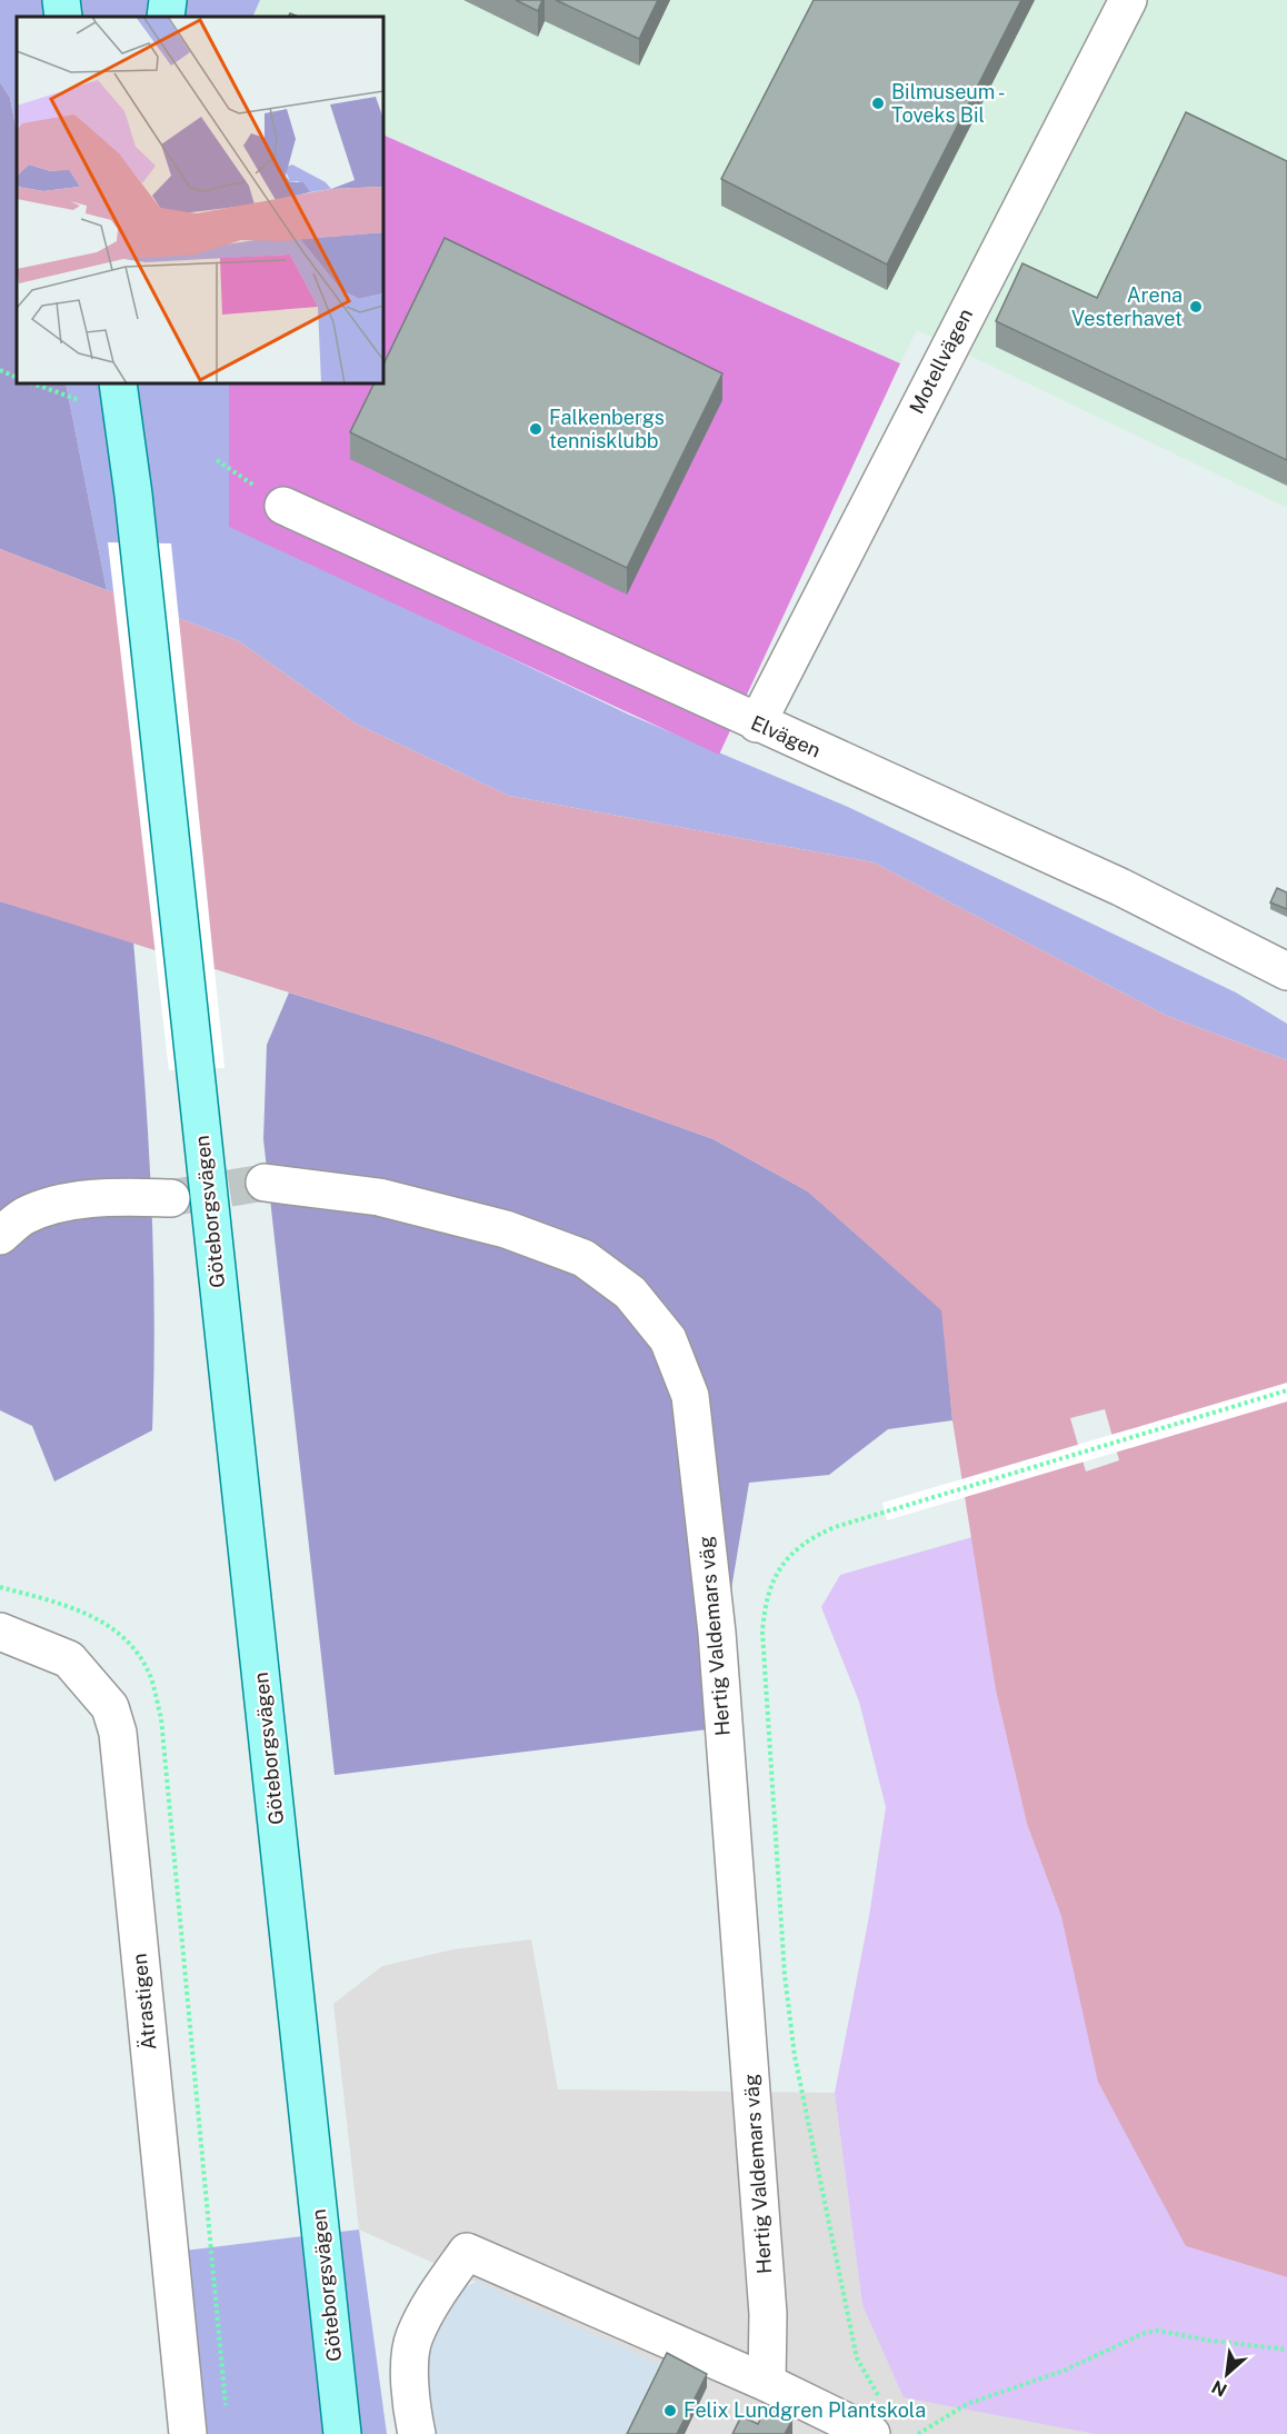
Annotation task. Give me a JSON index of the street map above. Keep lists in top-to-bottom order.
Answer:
{
  "streets": {
    "main road": ["Göteborgsvägen"],
    "street": [
      "Motellvägen",
      "Elvägen",
      "Hertig Valdemars väg",
      "Ätrastigen"
    ]
  },
  "crossings": [
    ["Motellvägen", "Elvägen"]
  ],
  "places": [
    "Bilmuseum - Toveks Bil",
    "Arena Vesterhavet",
    "Falkenbergs tennisklubb",
    "Felix Lundgren Plantskola"
  ],
  "north": "bottom left"
}
